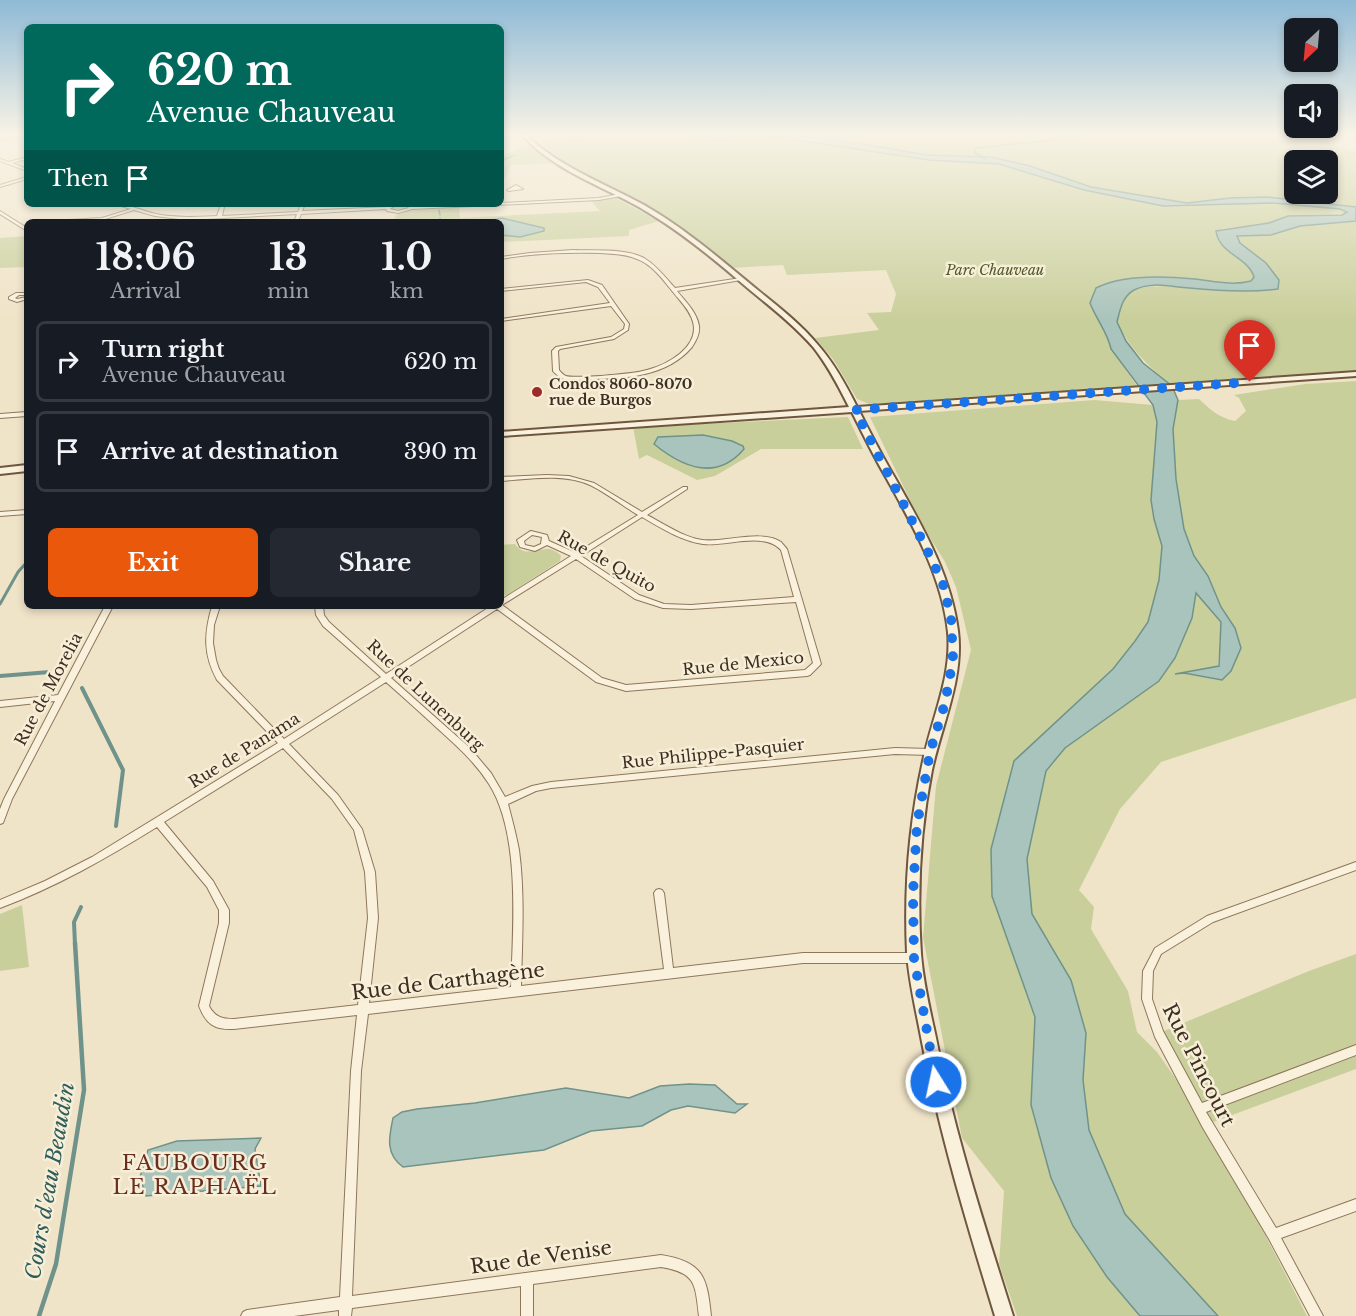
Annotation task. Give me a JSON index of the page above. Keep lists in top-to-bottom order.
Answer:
{
  "streets": {
    "street": [
      "Rue de Quito",
      "Rue de Mexico",
      "Rue de Morelia",
      "Rue de Lunenburg",
      "Rue de Panama",
      "Rue Philippe-Pasquier",
      "Rue de Carthagène",
      "Rue Pincourt",
      "Rue de Venise"
    ]
  },
  "crossings": [
    ["Rue de Quito", "Rue de Mexico"],
    ["Rue de Quito", "Rue de Panama"],
    ["Rue de Mexico", "Rue de Panama"],
    ["Rue de Lunenburg", "Rue de Panama"],
    ["Rue de Lunenburg", "Rue Philippe-Pasquier"],
    ["Rue de Lunenburg", "Rue de Carthagène"],
    ["Rue de Panama", "Rue de Carthagène"]
  ],
  "districts": ["FAUBOURG LE RAPHAËL"],
  "water": ["Cours d'eau Beaudin"],
  "parks": ["Parc Chauveau"],
  "places": ["Condos 8060-8070 rue de Burgos"],
  "north": "bottom left",
  "page": {
    "turn": ["620 m", "Avenue Chauveau"],
    "then": "Then",
    "eta": [
      "18:06",
      "Arrival",
      "13",
      "min",
      "1.0",
      "km"
    ],
    "list": [
      {
        "name": "Turn right",
        "note": "Avenue Chauveau",
        "value": "620 m"
      },
      {
        "name": "Arrive at destination",
        "value": "390 m"
      }
    ],
    "buttons": ["Exit", "Share"]
  }
}
